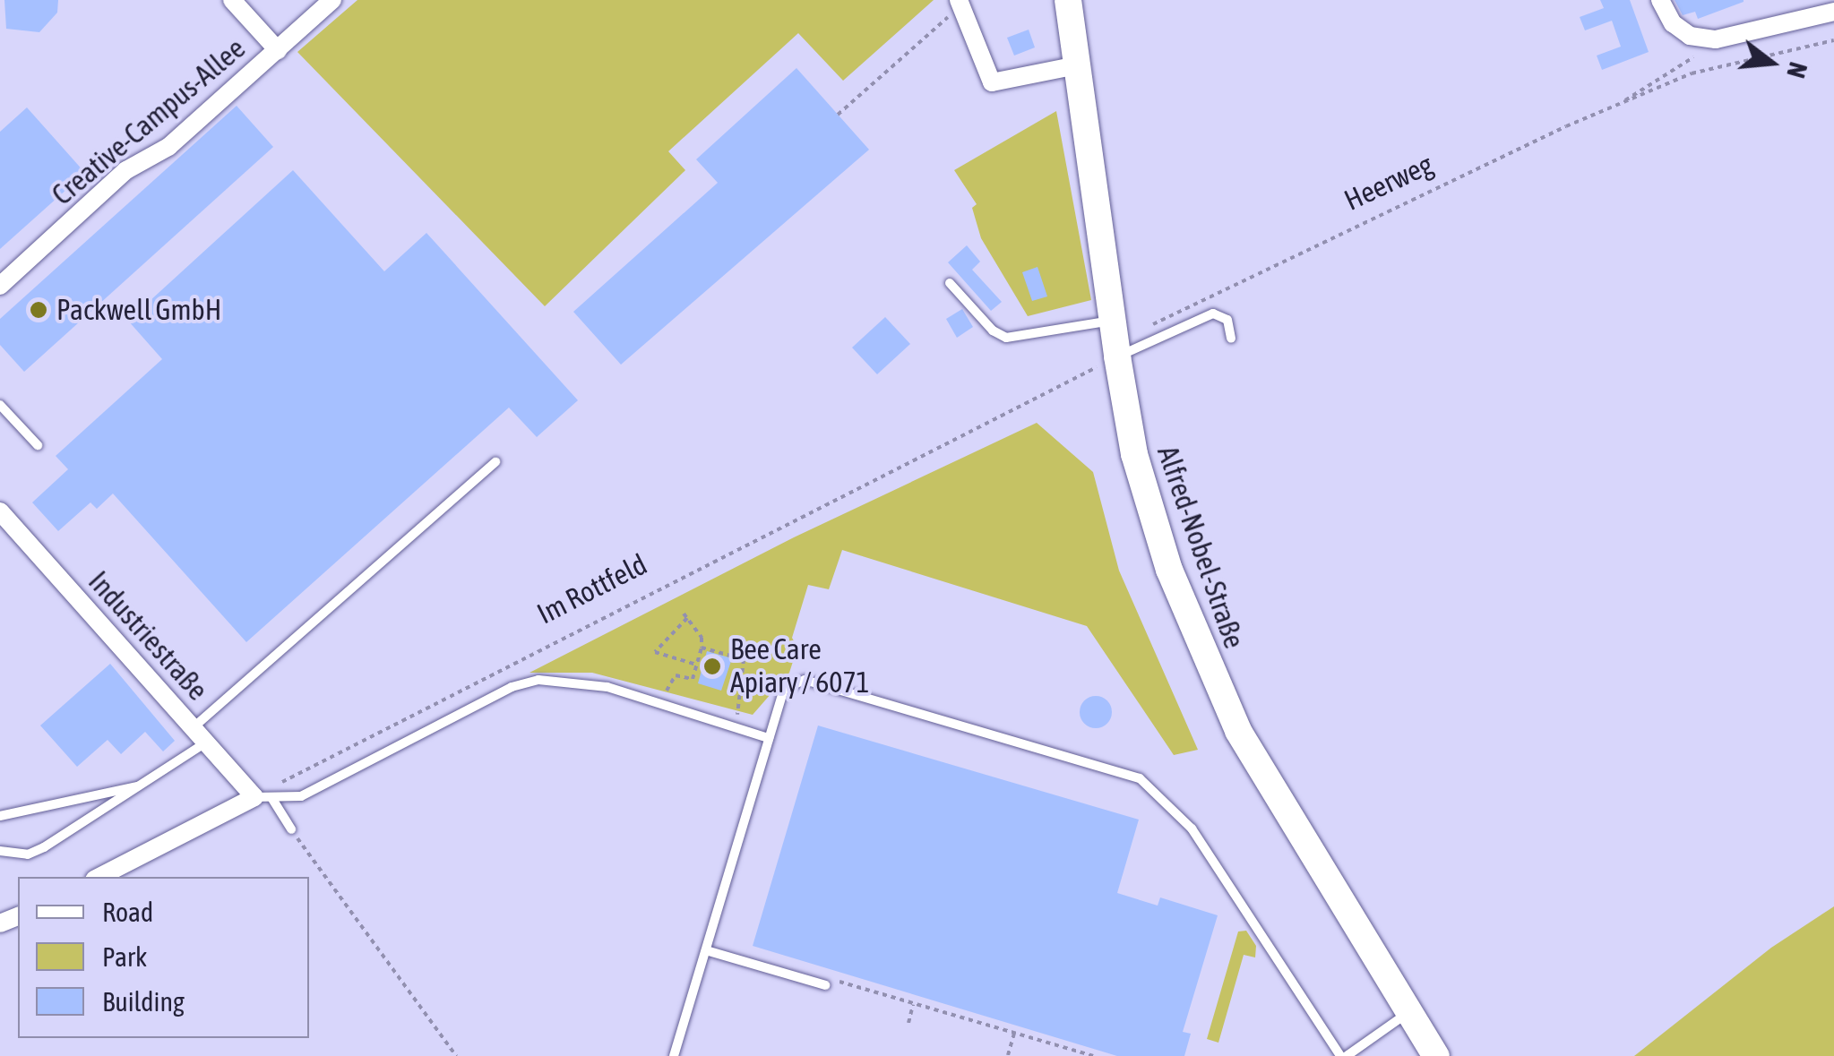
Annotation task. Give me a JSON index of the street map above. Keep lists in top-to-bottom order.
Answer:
{
  "streets": {
    "street": ["Creative-Campus-Allee", "Alfred-Nobel-Straße", "Industriestraße"],
    "path": ["Heerweg", "Im Rottfeld"]
  },
  "crossings": [
    ["Heerweg", "Alfred-Nobel-Straße"],
    ["Heerweg", "Im Rottfeld"],
    ["Alfred-Nobel-Straße", "Im Rottfeld"],
    ["Im Rottfeld", "Industriestraße"]
  ],
  "places": ["Packwell GmbH", "Bee Care Apiary / 6071"],
  "legend": ["Road", "Park", "Building"],
  "north": "right"
}
